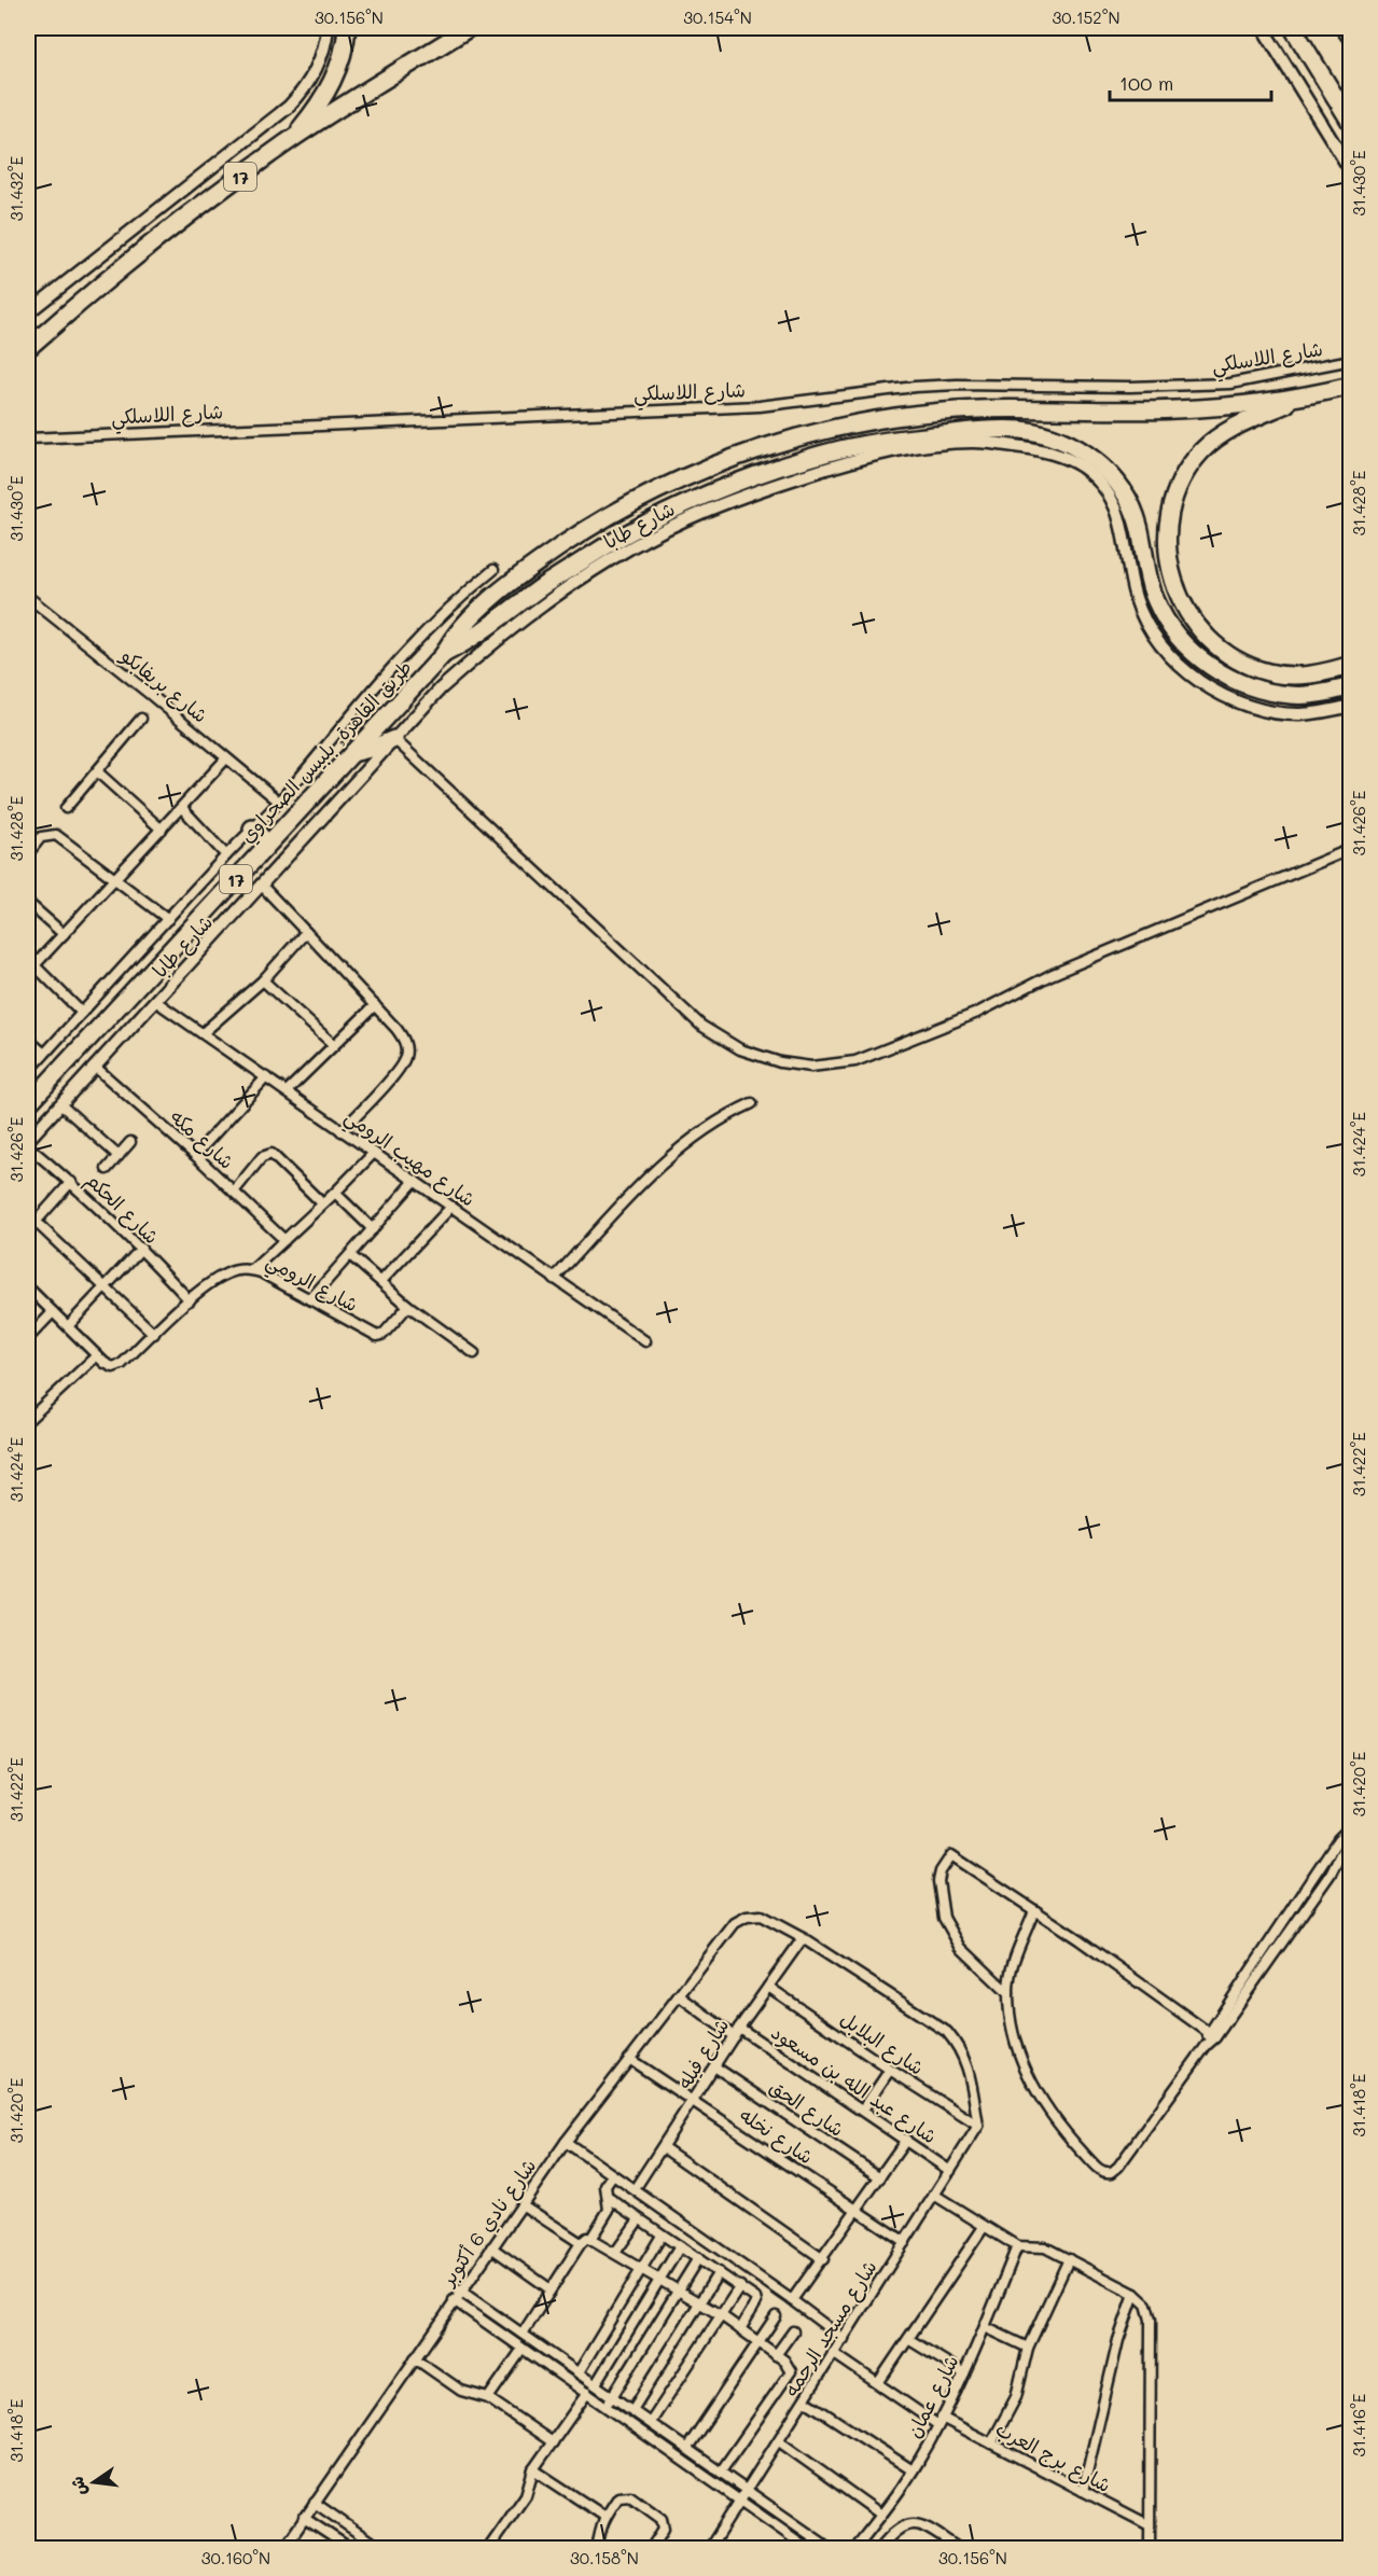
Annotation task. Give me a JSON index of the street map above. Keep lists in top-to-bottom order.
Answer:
{
  "streets": {
    "highway": ["17", "طريق القاهرة, بلبيس الصحراوي"],
    "street": [
      "شارع اللاسلكي",
      "شارع طابا",
      "شارع بريفابكو",
      "شارع مكه",
      "شارع مهيب الرومي",
      "شارع الحكم",
      "شارع الرومي",
      "شارع البلابل",
      "شارع فيله",
      "شارع عبد الله بن مسعود",
      "شارع الحق",
      "شارع نخله",
      "شارع نادي 6 أكتوبر",
      "شارع مسجد الرحمه",
      "شارع عمان",
      "شارع برج العرب"
    ]
  },
  "crossings": [
    ["شارع طابا", "شارع مكه"],
    ["شارع طابا", "شارع مهيب الرومي"],
    ["شارع الحكم", "شارع الرومي"],
    ["شارع البلابل", "شارع فيله"],
    ["شارع البلابل", "شارع مسجد الرحمه"],
    ["شارع فيله", "شارع عبد الله بن مسعود"],
    ["شارع فيله", "شارع الحق"],
    ["شارع فيله", "شارع نخله"],
    ["شارع فيله", "شارع نادي 6 أكتوبر"],
    ["شارع عبد الله بن مسعود", "شارع نادي 6 أكتوبر"],
    ["شارع عبد الله بن مسعود", "شارع مسجد الرحمه"],
    ["شارع نخله", "شارع نادي 6 أكتوبر"],
    ["شارع نخله", "شارع مسجد الرحمه"],
    ["شارع مسجد الرحمه", "شارع برج العرب"],
    ["شارع عمان", "شارع برج العرب"]
  ],
  "scale_bar": "100 m",
  "north": "left",
  "coordinates": [
    "30.156°N",
    "30.154°N",
    "30.152°N",
    "31.430°E",
    "31.432°E",
    "31.428°E",
    "31.426°E",
    "31.424°E",
    "31.422°E",
    "31.420°E",
    "31.418°E",
    "31.416°E",
    "30.160°N",
    "30.158°N"
  ]
}
